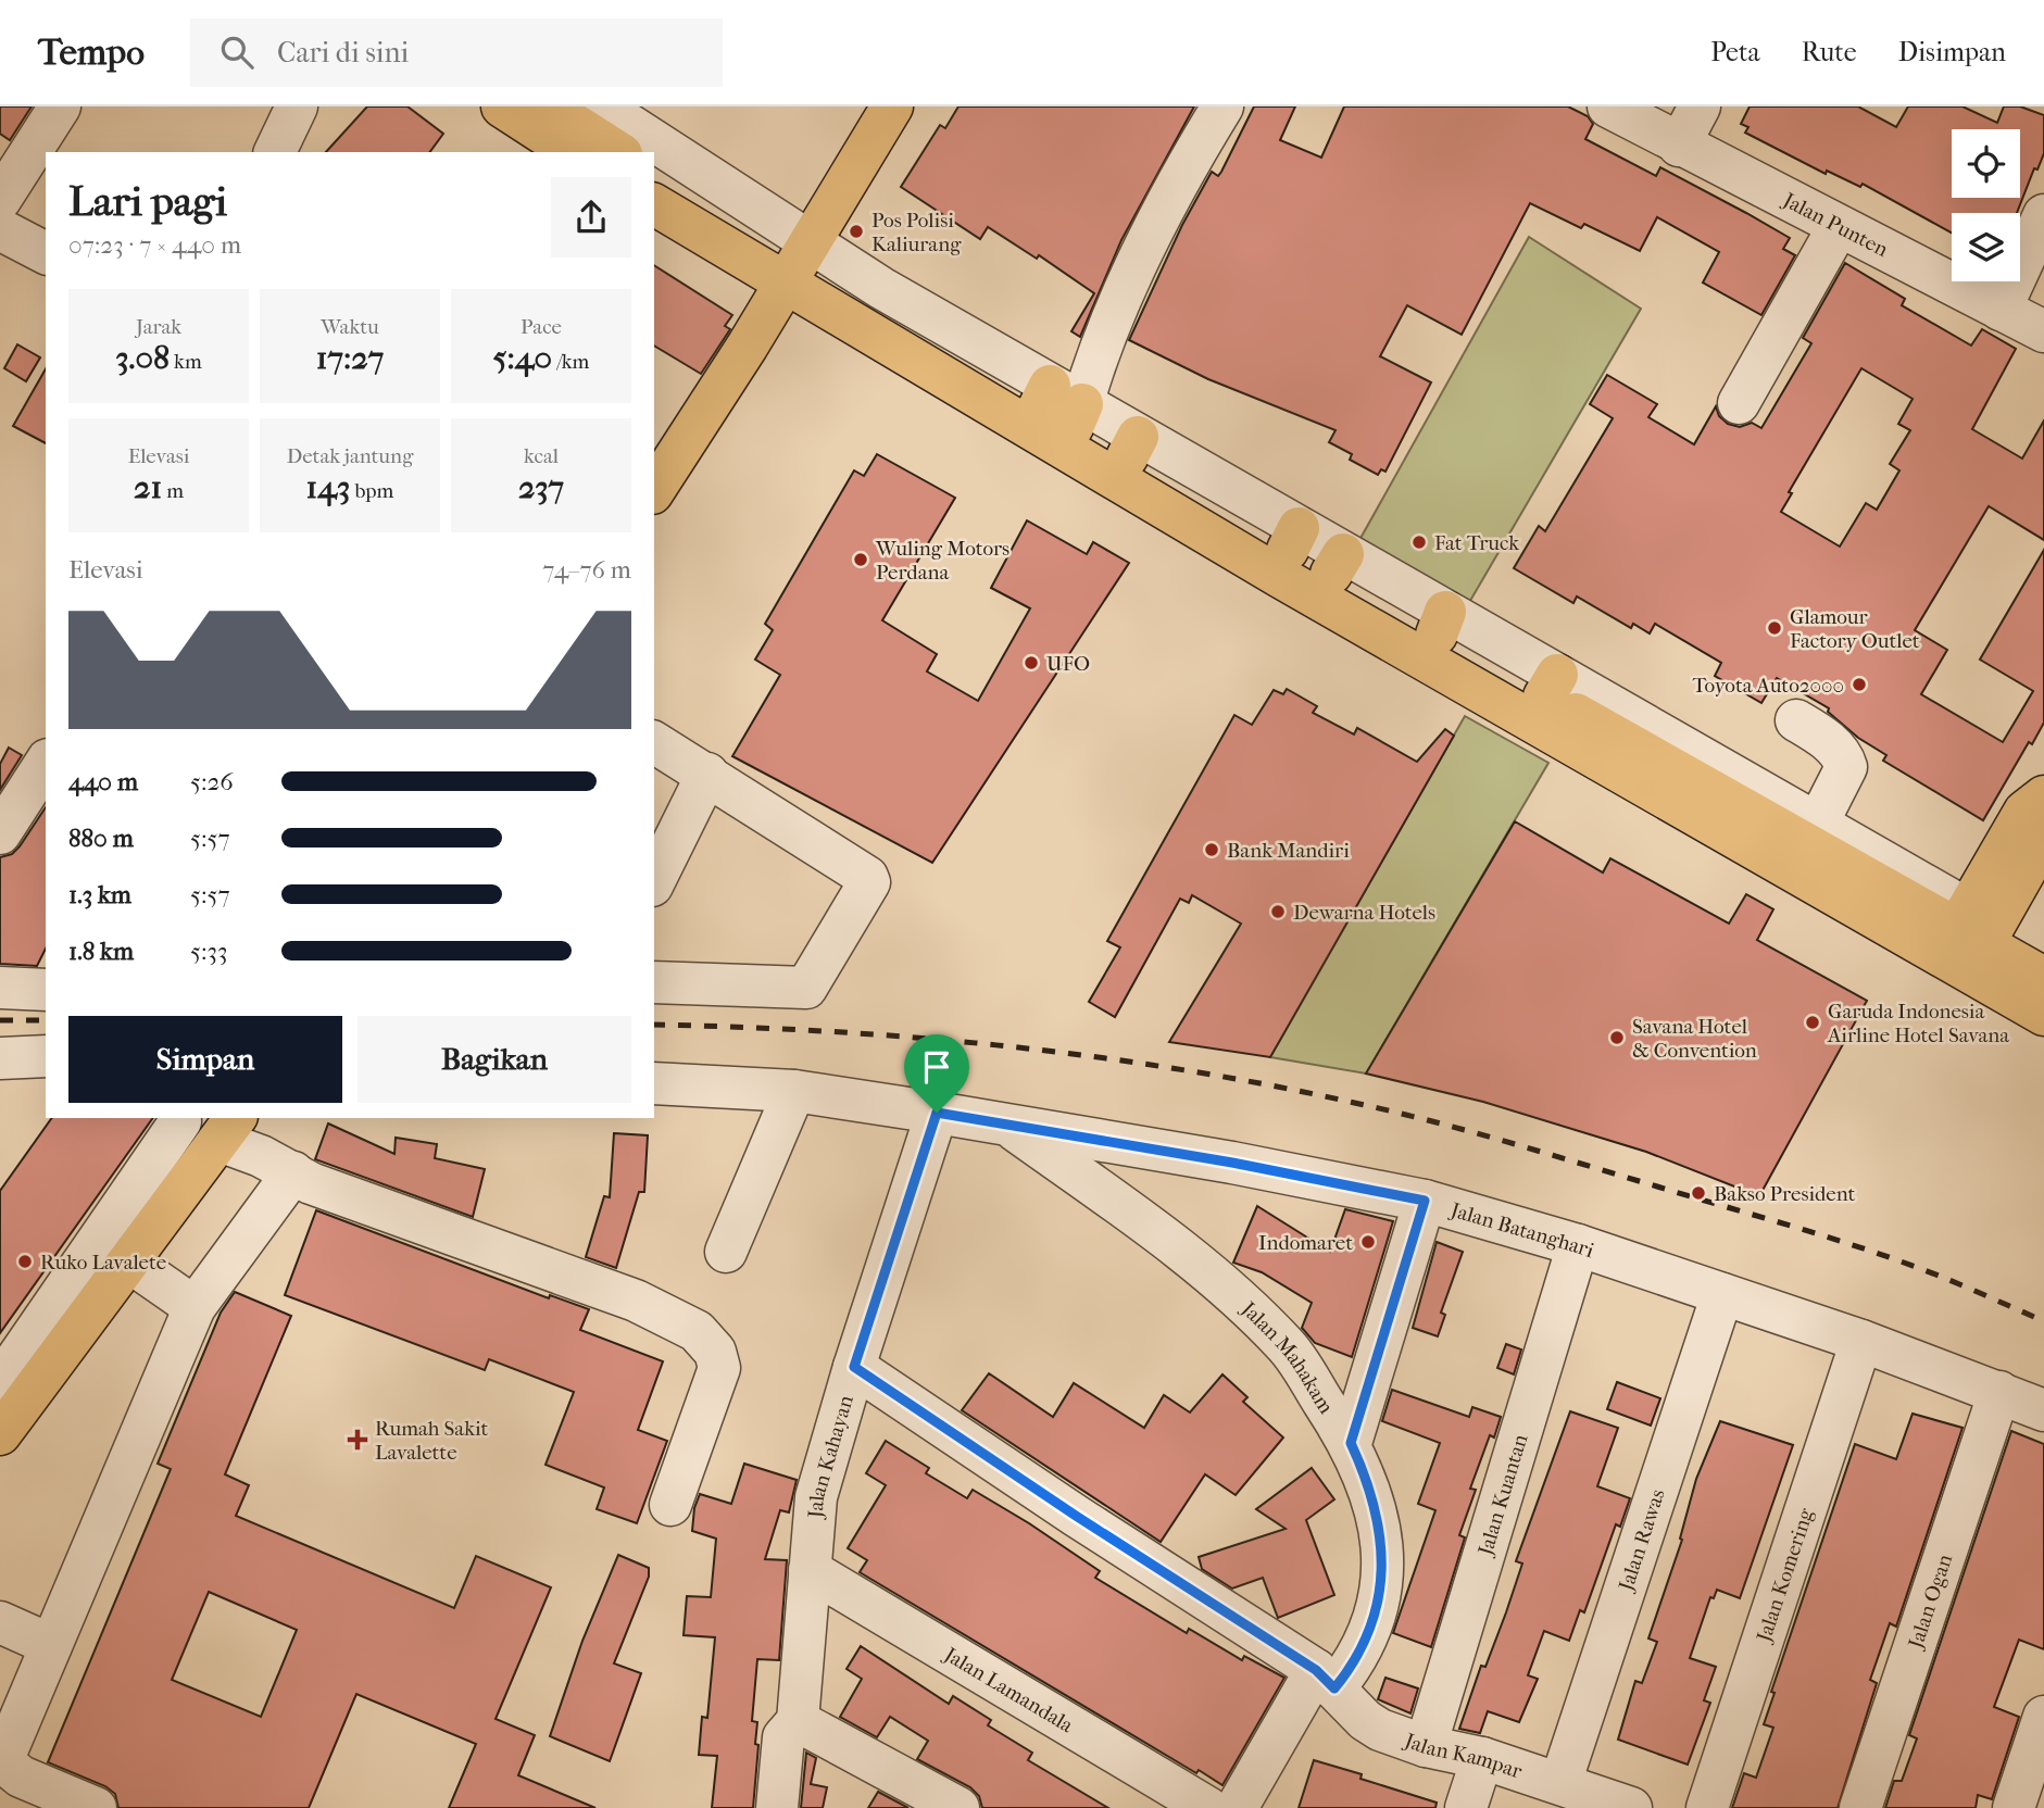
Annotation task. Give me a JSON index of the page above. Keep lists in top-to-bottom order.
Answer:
{
  "streets": {
    "street": [
      "Jalan Punten",
      "Jalan Batanghari",
      "Jalan Mahakam",
      "Jalan Kahayan",
      "Jalan Kuantan",
      "Jalan Rawas",
      "Jalan Komering",
      "Jalan Ogan",
      "Jalan Lamandala",
      "Jalan Kampar"
    ]
  },
  "crossings": [
    ["Jalan Batanghari", "Jalan Mahakam"],
    ["Jalan Batanghari", "Jalan Kahayan"],
    ["Jalan Batanghari", "Jalan Kuantan"],
    ["Jalan Batanghari", "Jalan Rawas"],
    ["Jalan Batanghari", "Jalan Komering"],
    ["Jalan Batanghari", "Jalan Ogan"],
    ["Jalan Mahakam", "Jalan Kampar"],
    ["Jalan Kahayan", "Jalan Lamandala"],
    ["Jalan Kahayan", "Jalan Kampar"],
    ["Jalan Kuantan", "Jalan Kampar"],
    ["Jalan Rawas", "Jalan Kampar"]
  ],
  "places": {
    "other": [
      "Pos Polisi Kaliurang",
      "Fat Truck",
      "Wuling Motors Perdana",
      "Glamour Factory Outlet",
      "UFO",
      "Toyota Auto2000",
      "Bank Mandiri",
      "Dewarna Hotels",
      "Garuda Indonesia Airline Hotel Savana",
      "Savana Hotel & Convention",
      "Bakso President",
      "Indomaret",
      "Ruko Lavalete"
    ],
    "health": ["Rumah Sakit Lavalette"]
  },
  "page": {
    "header": "Tempo",
    "search": "Cari di sini",
    "nav": ["Peta", "Rute", "Disimpan"],
    "heading": ["Lari pagi", "07:23 · 7 × 440 m"],
    "stats": [
      ["Jarak", "3.08 km"],
      ["Waktu", "17:27"],
      ["Pace", "5:40 /km"],
      ["Elevasi", "21 m"],
      ["Detak jantung", "143 bpm"],
      ["kcal", "237"]
    ],
    "chart": ["Elevasi", "74–76 m"],
    "list": [
      {
        "name": "440 m",
        "note": "5:26"
      },
      {
        "name": "880 m",
        "note": "5:57"
      },
      {
        "name": "1.3 km",
        "note": "5:57"
      },
      {
        "name": "1.8 km",
        "note": "5:33"
      }
    ],
    "buttons": ["Simpan", "Bagikan"]
  }
}
